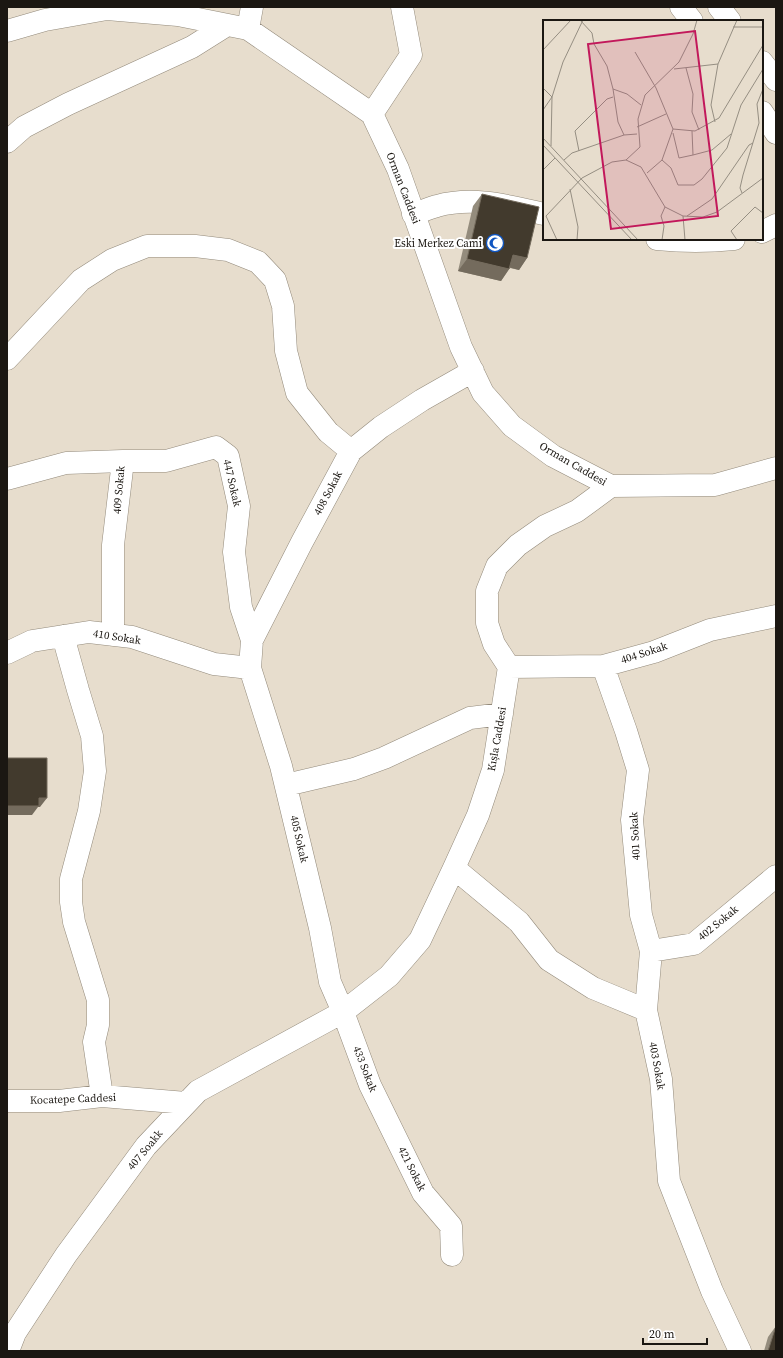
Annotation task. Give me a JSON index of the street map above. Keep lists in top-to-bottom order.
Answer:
{
  "streets": {
    "street": [
      "Orman Caddesi",
      "447 Sokak",
      "409 Sokak",
      "408 Sokak",
      "410 Sokak",
      "404 Sokak",
      "Kışla Caddesi",
      "401 Sokak",
      "405 Sokak",
      "402 Sokak",
      "403 Sokak",
      "433 Sokak",
      "Kocatepe Caddesi",
      "407 Soakk",
      "421 Sokak"
    ]
  },
  "crossings": [
    ["Orman Caddesi", "408 Sokak"],
    ["447 Sokak", "409 Sokak"],
    ["447 Sokak", "408 Sokak"],
    ["409 Sokak", "410 Sokak"],
    ["408 Sokak", "410 Sokak"],
    ["408 Sokak", "405 Sokak"],
    ["410 Sokak", "405 Sokak"],
    ["404 Sokak", "Kışla Caddesi"],
    ["404 Sokak", "401 Sokak"],
    ["Kışla Caddesi", "405 Sokak"],
    ["Kışla Caddesi", "433 Sokak"],
    ["Kışla Caddesi", "407 Soakk"],
    ["401 Sokak", "402 Sokak"],
    ["401 Sokak", "403 Sokak"],
    ["405 Sokak", "433 Sokak"],
    ["405 Sokak", "407 Soakk"],
    ["433 Sokak", "407 Soakk"],
    ["433 Sokak", "421 Sokak"],
    ["Kocatepe Caddesi", "407 Soakk"]
  ],
  "places": {
    "mosque": ["Eski Merkez Cami"]
  },
  "scale_bar": "20 m"
}
